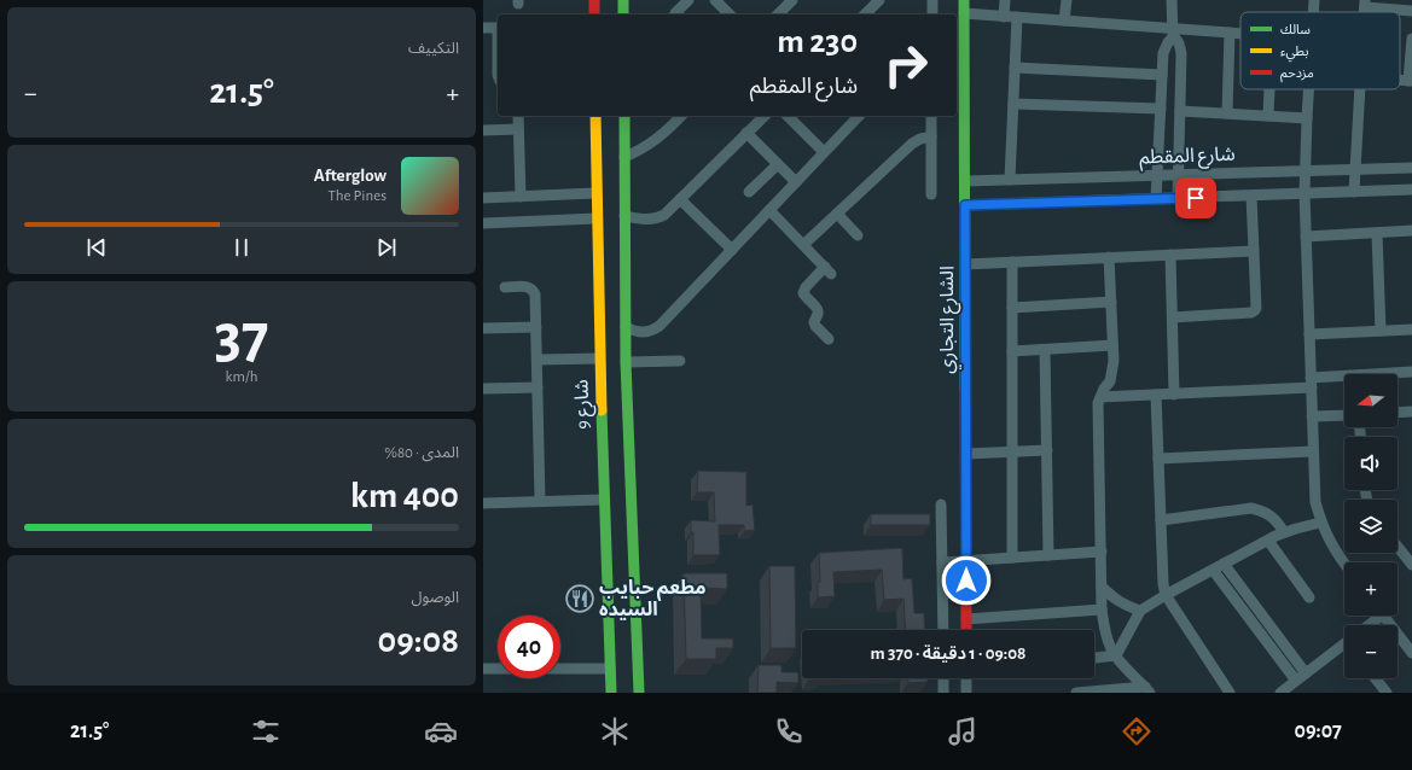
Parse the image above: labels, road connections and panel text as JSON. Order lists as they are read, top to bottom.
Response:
{
  "streets": {
    "main road": ["الشارع التجاري", "شارع 9"],
    "street": ["شارع المقطم"]
  },
  "crossings": [
    ["شارع المقطم", "الشارع التجاري"]
  ],
  "places": {
    "restaurant": ["مطعم حبايب السيده"]
  },
  "legend": ["سالك", "بطيء", "مزدحم"],
  "north": "left",
  "page": {
    "tile": [
      "التكييف",
      ["37", "km/h"],
      ["المدى · 80%", "400 km"],
      ["الوصول", "09:08"]
    ],
    "turn": ["230 m", "شارع المقطم"],
    "heat": ["−", "21.5°", "+"],
    "song": ["Afterglow", "The Pines"],
    "map_buttons": ["+", "−"],
    "limit": "40",
    "trip": "09:08 · 1 دقيقة · 370 m",
    "tabs": ["09:07", "21.5°"]
  }
}
